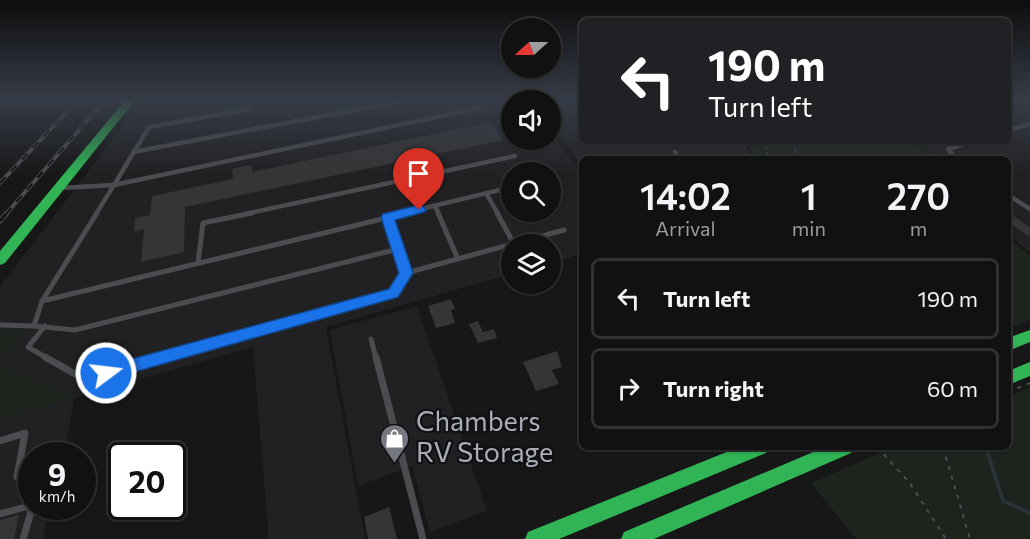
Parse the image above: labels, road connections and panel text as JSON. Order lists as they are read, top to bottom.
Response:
{
  "places": {
    "shop": ["Chambers RV Storage"]
  },
  "north": "left",
  "page": {
    "turn": ["190 m", "Turn left"],
    "eta": [
      "14:02",
      "Arrival",
      "1",
      "min",
      "270",
      "m"
    ],
    "list": [
      {
        "name": "Turn left",
        "value": "190 m"
      },
      {
        "name": "Turn right",
        "value": "60 m"
      }
    ],
    "speed": "9 km/h",
    "limit": "20"
  }
}
